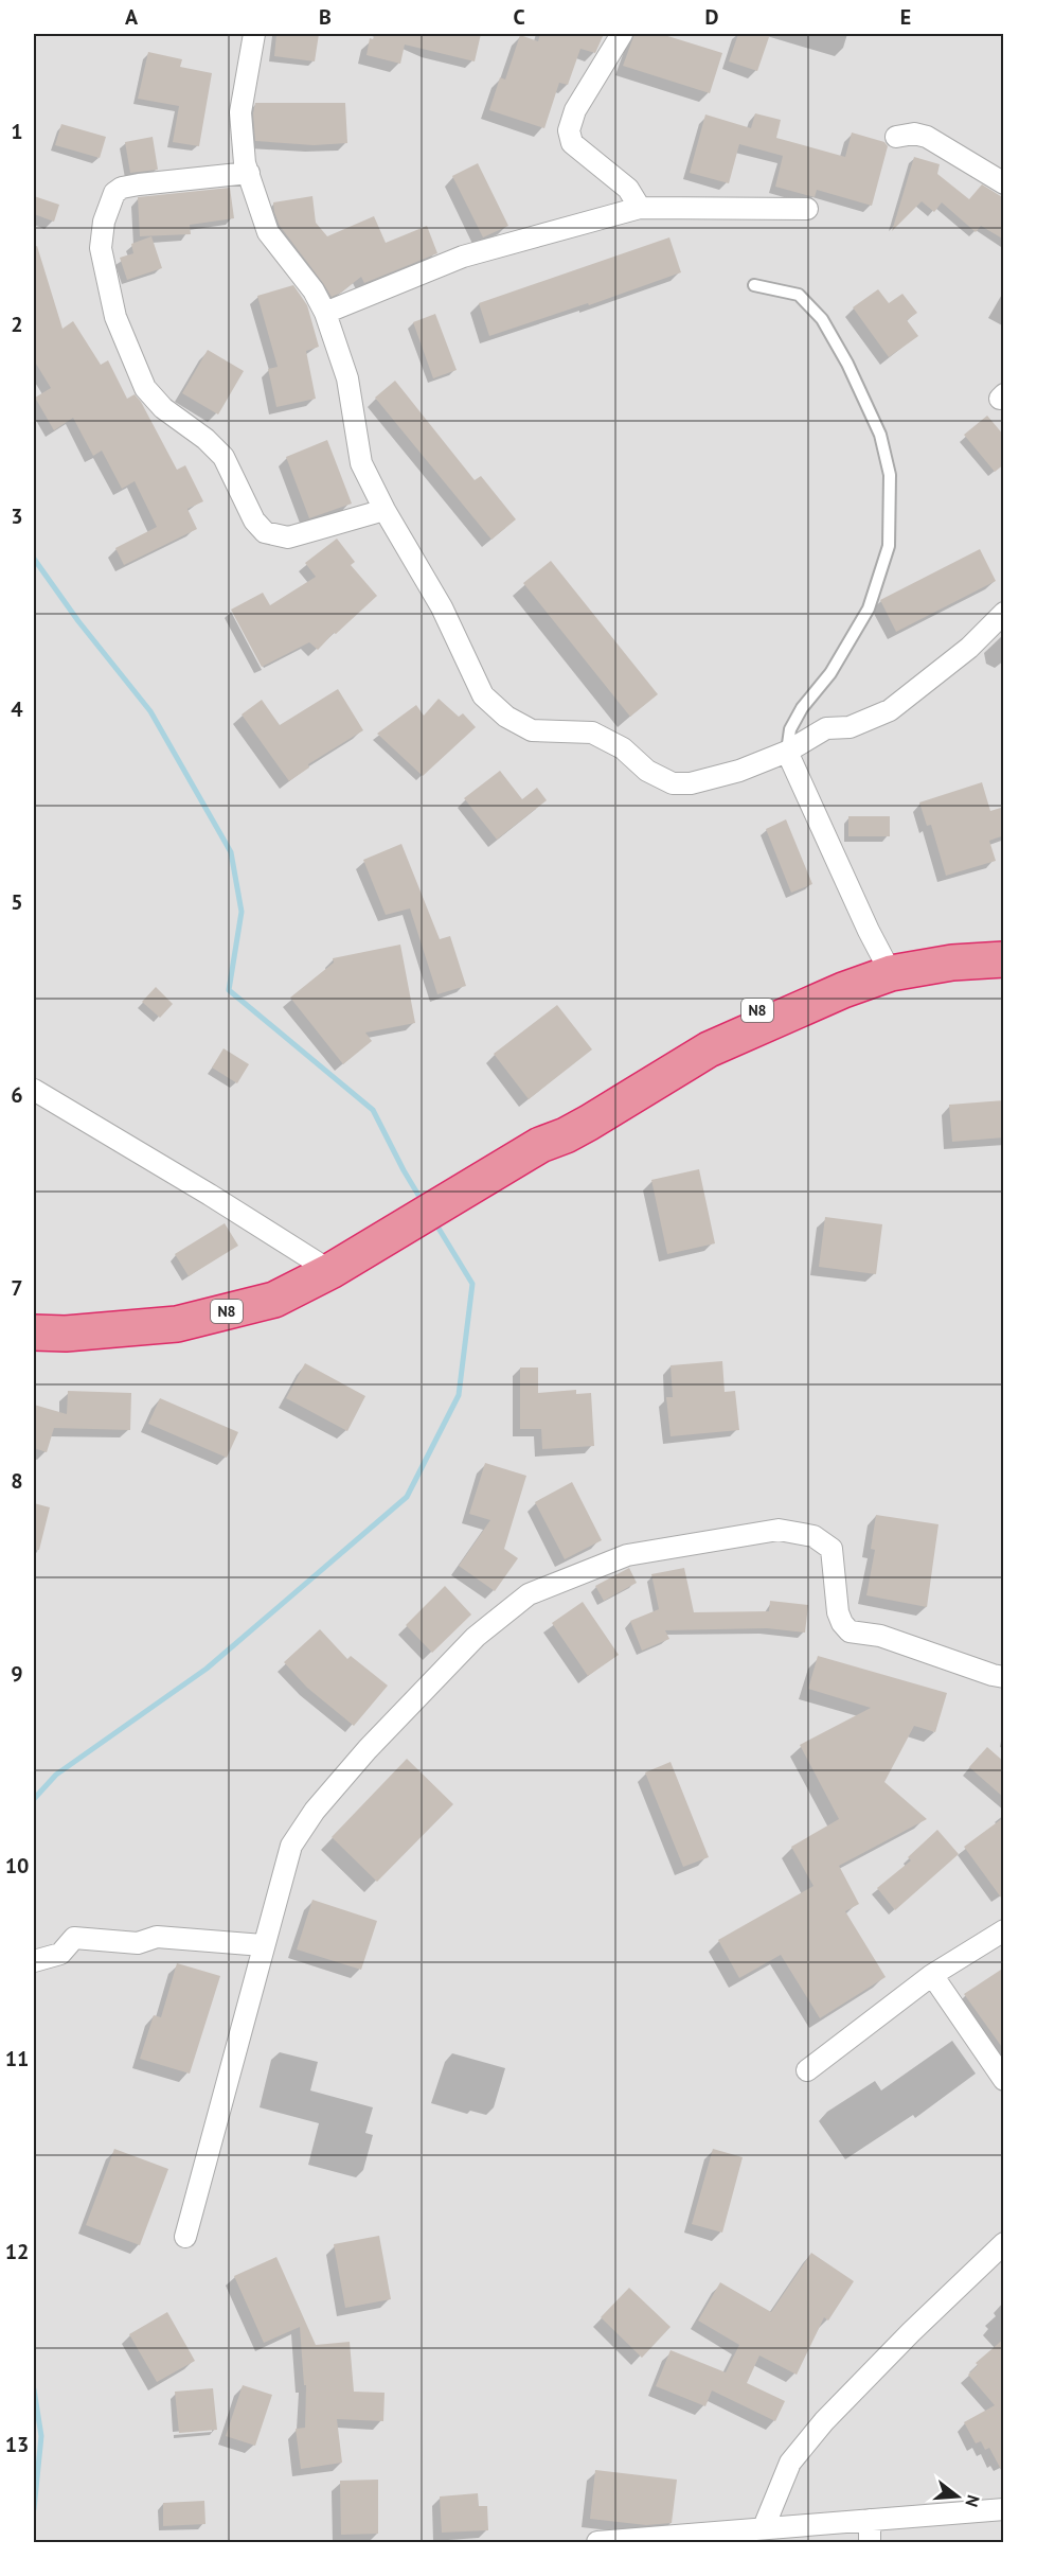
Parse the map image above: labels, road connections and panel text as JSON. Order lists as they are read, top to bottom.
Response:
{
  "streets": {
    "highway": ["N8"]
  },
  "north": "right",
  "grid": {
    "columns": [
      "A",
      "B",
      "C",
      "D",
      "E"
    ],
    "rows": [
      "1",
      "2",
      "3",
      "4",
      "5",
      "6",
      "7",
      "8",
      "9",
      "10",
      "11",
      "12",
      "13"
    ]
  }
}
